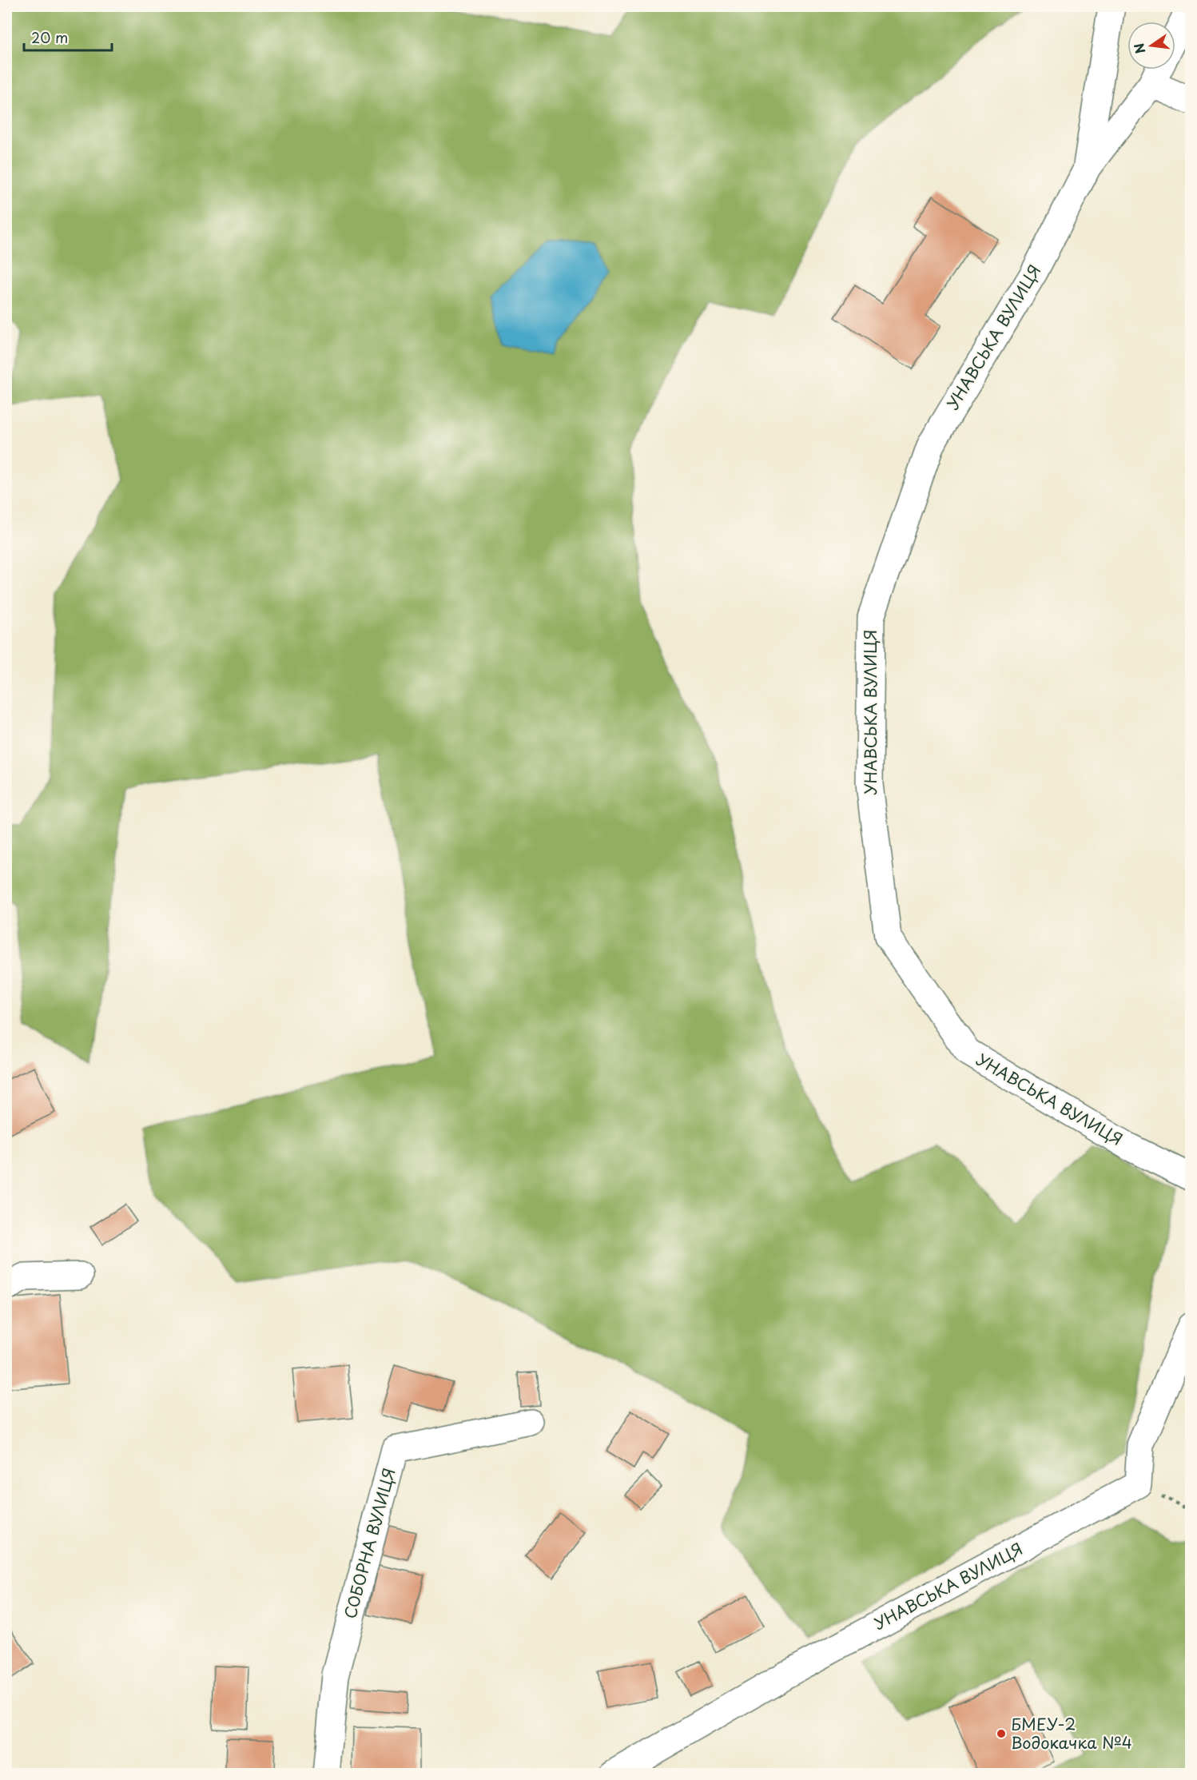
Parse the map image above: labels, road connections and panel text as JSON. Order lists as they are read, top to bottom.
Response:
{
  "streets": {
    "street": ["УНАВСЬКА ВУЛИЦЯ", "СОБОРНА ВУЛИЦЯ"]
  },
  "places": ["БМЕУ-2 Водокачка №4"],
  "scale_bar": "20 m",
  "north": "left"
}
